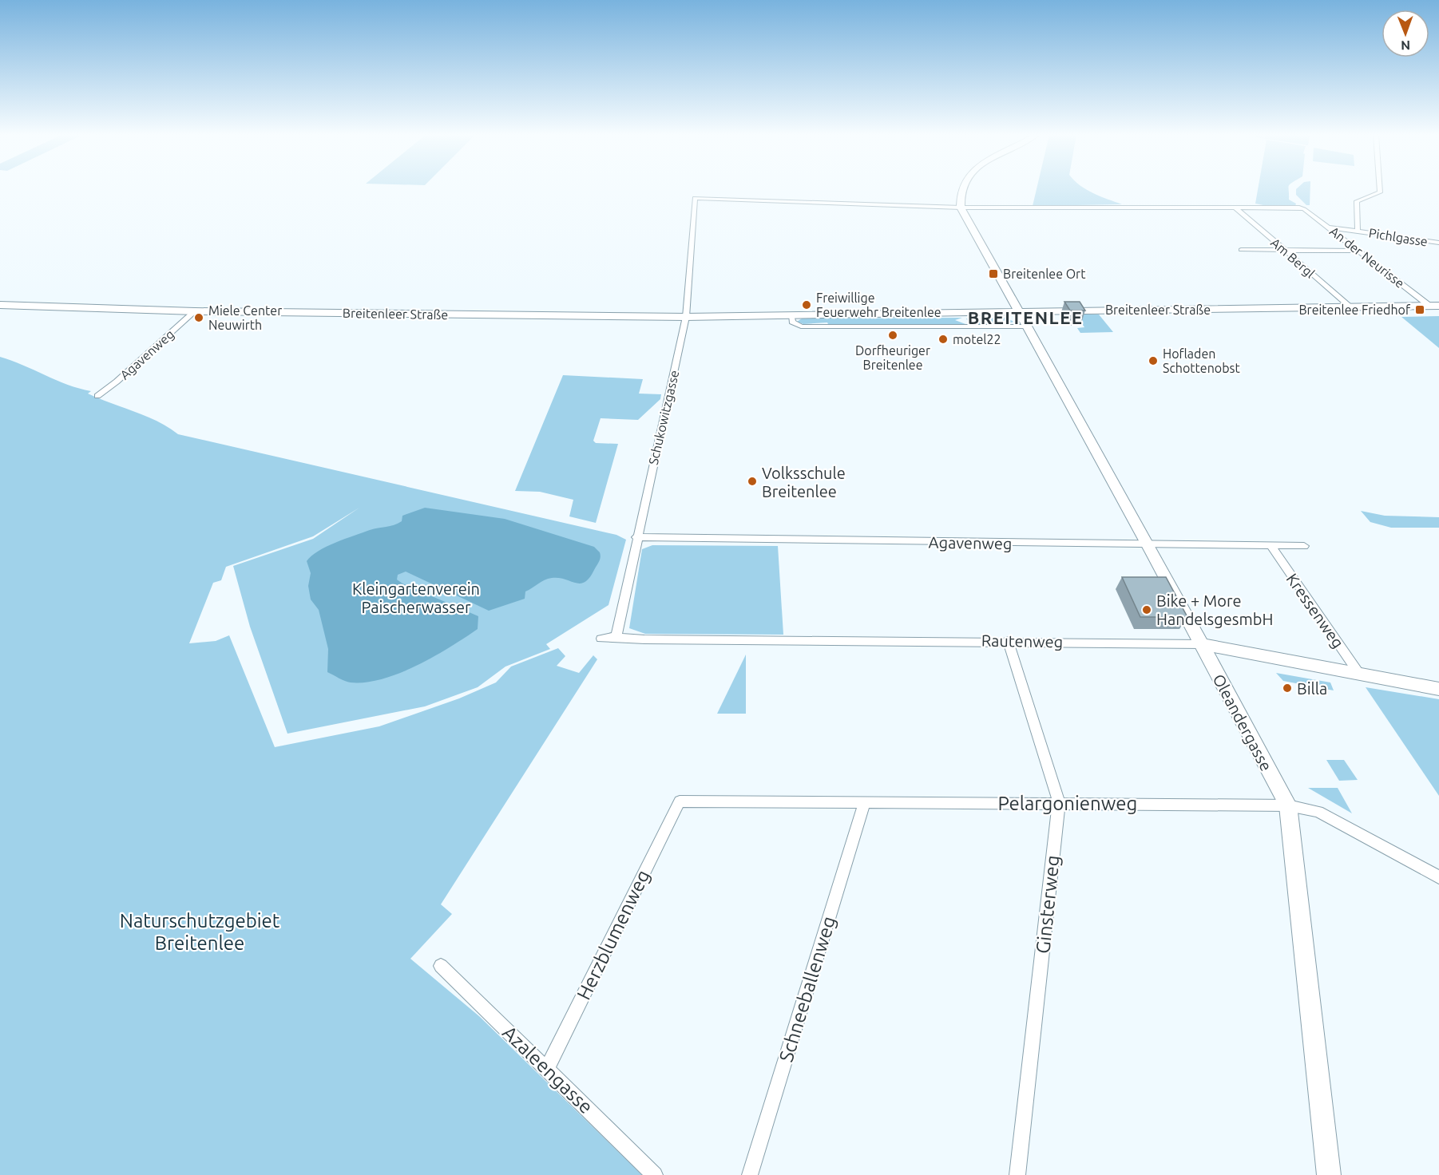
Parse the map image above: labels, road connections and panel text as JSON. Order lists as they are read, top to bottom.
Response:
{
  "streets": {
    "street": [
      "Pichlgasse",
      "An der Neurisse",
      "Am Bergl",
      "Breitenleer Straße",
      "Agavenweg",
      "Schukowitzgasse",
      "Kressenweg",
      "Rautenweg",
      "Oleandergasse",
      "Pelargonienweg",
      "Ginsterweg",
      "Herzblumenweg",
      "Schneeballenweg",
      "Azaleengasse"
    ]
  },
  "crossings": [
    ["Pichlgasse", "An der Neurisse"],
    ["An der Neurisse", "Am Bergl"],
    ["An der Neurisse", "Breitenleer Straße"],
    ["Am Bergl", "Breitenleer Straße"],
    ["Breitenleer Straße", "Agavenweg"],
    ["Breitenleer Straße", "Schukowitzgasse"],
    ["Breitenleer Straße", "Oleandergasse"],
    ["Agavenweg", "Schukowitzgasse"],
    ["Agavenweg", "Kressenweg"],
    ["Agavenweg", "Oleandergasse"],
    ["Schukowitzgasse", "Rautenweg"],
    ["Schukowitzgasse", "Oleandergasse"],
    ["Kressenweg", "Rautenweg"],
    ["Rautenweg", "Oleandergasse"],
    ["Rautenweg", "Ginsterweg"],
    ["Oleandergasse", "Pelargonienweg"],
    ["Pelargonienweg", "Ginsterweg"],
    ["Pelargonienweg", "Herzblumenweg"],
    ["Pelargonienweg", "Schneeballenweg"],
    ["Herzblumenweg", "Azaleengasse"]
  ],
  "districts": ["BREITENLEE"],
  "parks": ["Kleingartenverein Paischerwasser", "Naturschutzgebiet Breitenlee"],
  "places": {
    "transit": ["Breitenlee Ort", "Breitenlee Friedhof"],
    "other": [
      "Freiwillige Feuerwehr Breitenlee",
      "Miele Center Neuwirth",
      "Dorfheuriger Breitenlee",
      "motel22",
      "Hofladen Schottenobst",
      "Volksschule Breitenlee",
      "Bike + More HandelsgesmbH",
      "Billa"
    ]
  },
  "north": "bottom"
}
